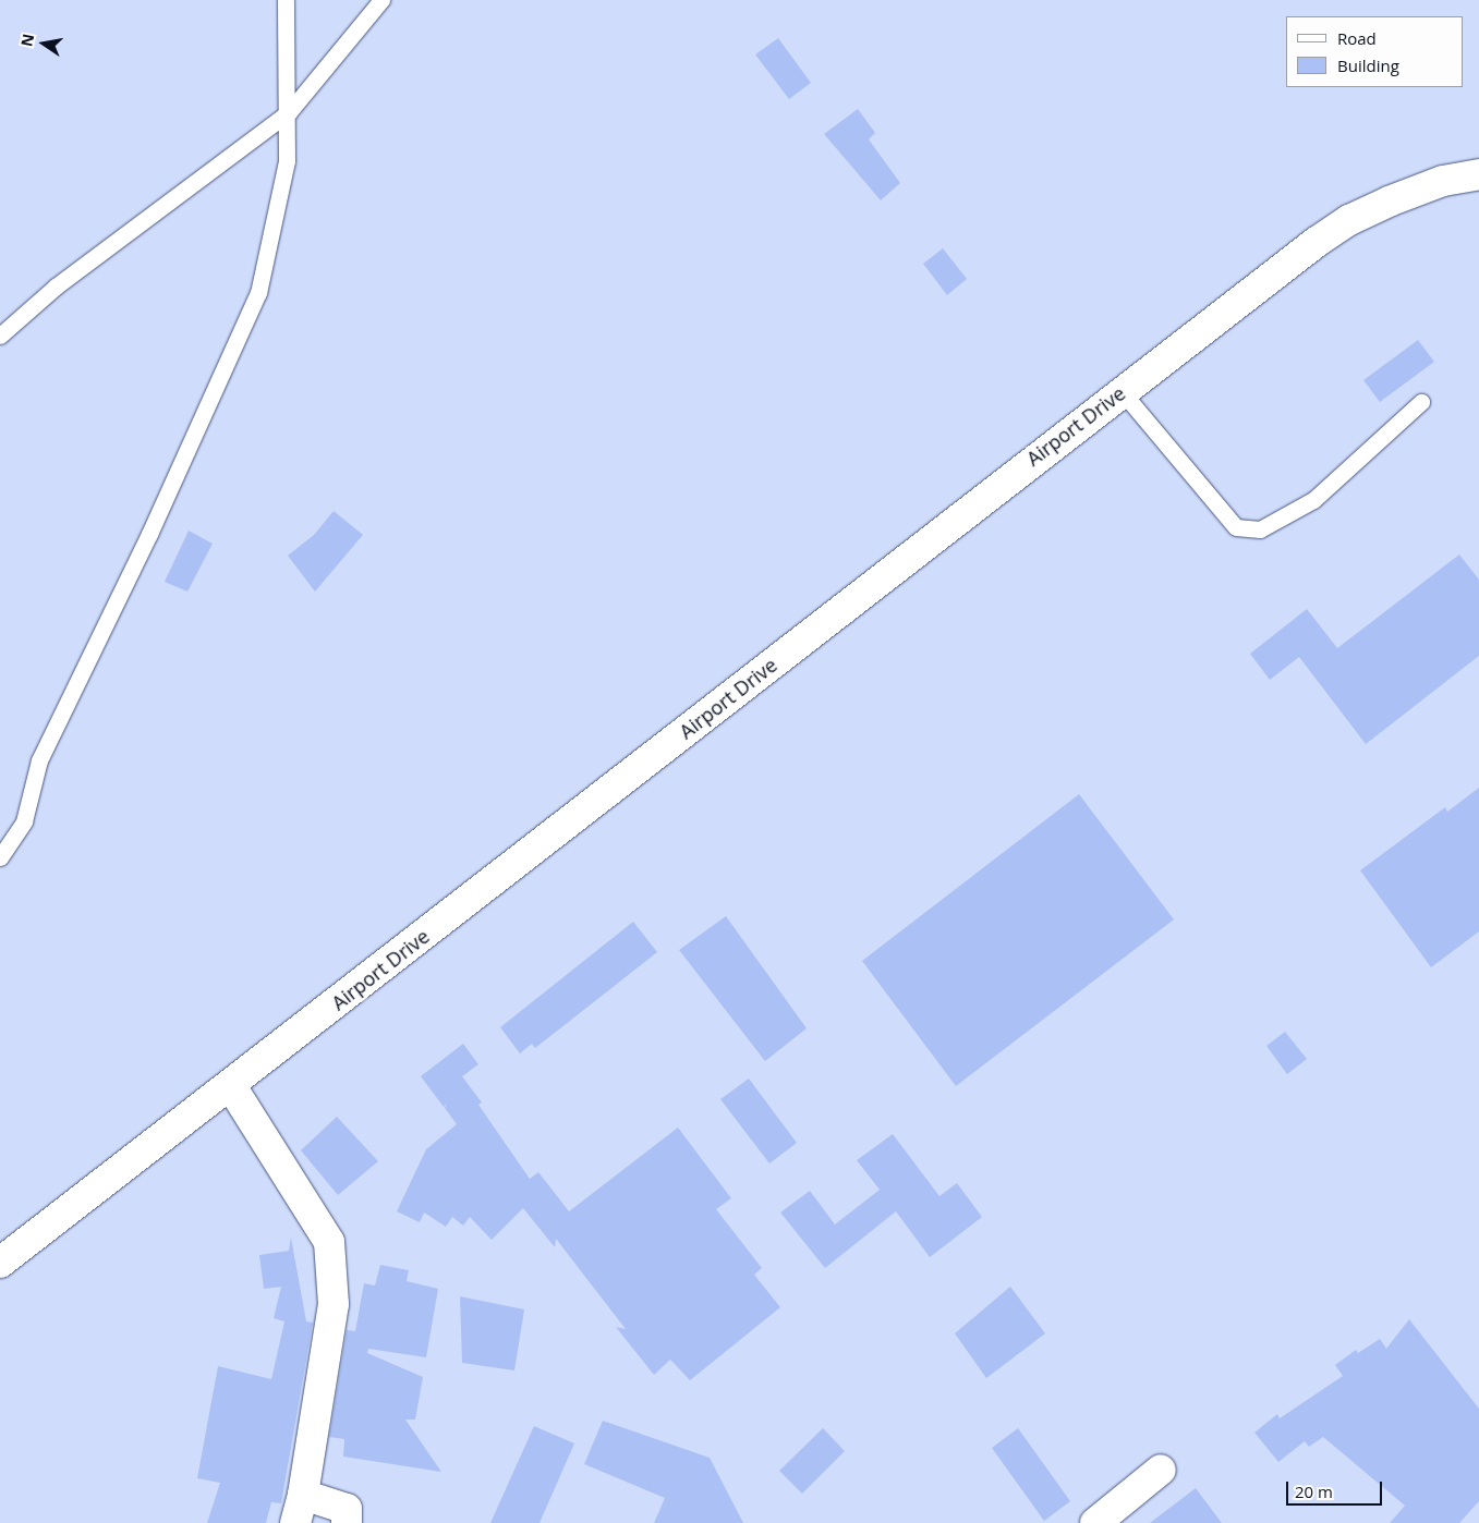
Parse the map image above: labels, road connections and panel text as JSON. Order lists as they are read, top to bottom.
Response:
{
  "streets": {
    "main road": ["Airport Drive"]
  },
  "legend": ["Road", "Building"],
  "scale_bar": "20 m",
  "north": "left"
}
